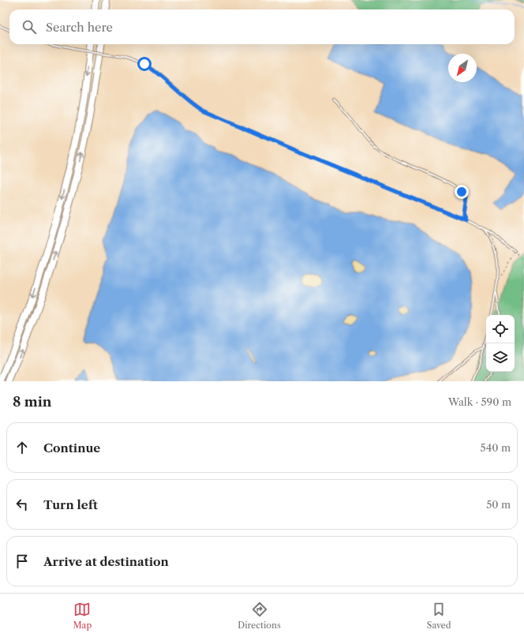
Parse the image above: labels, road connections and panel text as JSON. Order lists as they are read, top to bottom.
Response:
{
  "north": "bottom left",
  "page": {
    "search": "Search here",
    "heading": ["8 min", "Walk · 590 m"],
    "list": [
      ["Continue", "540 m"],
      ["Turn left", "50 m"],
      "Arrive at destination"
    ],
    "nav": ["Map", "Directions", "Saved"]
  }
}
